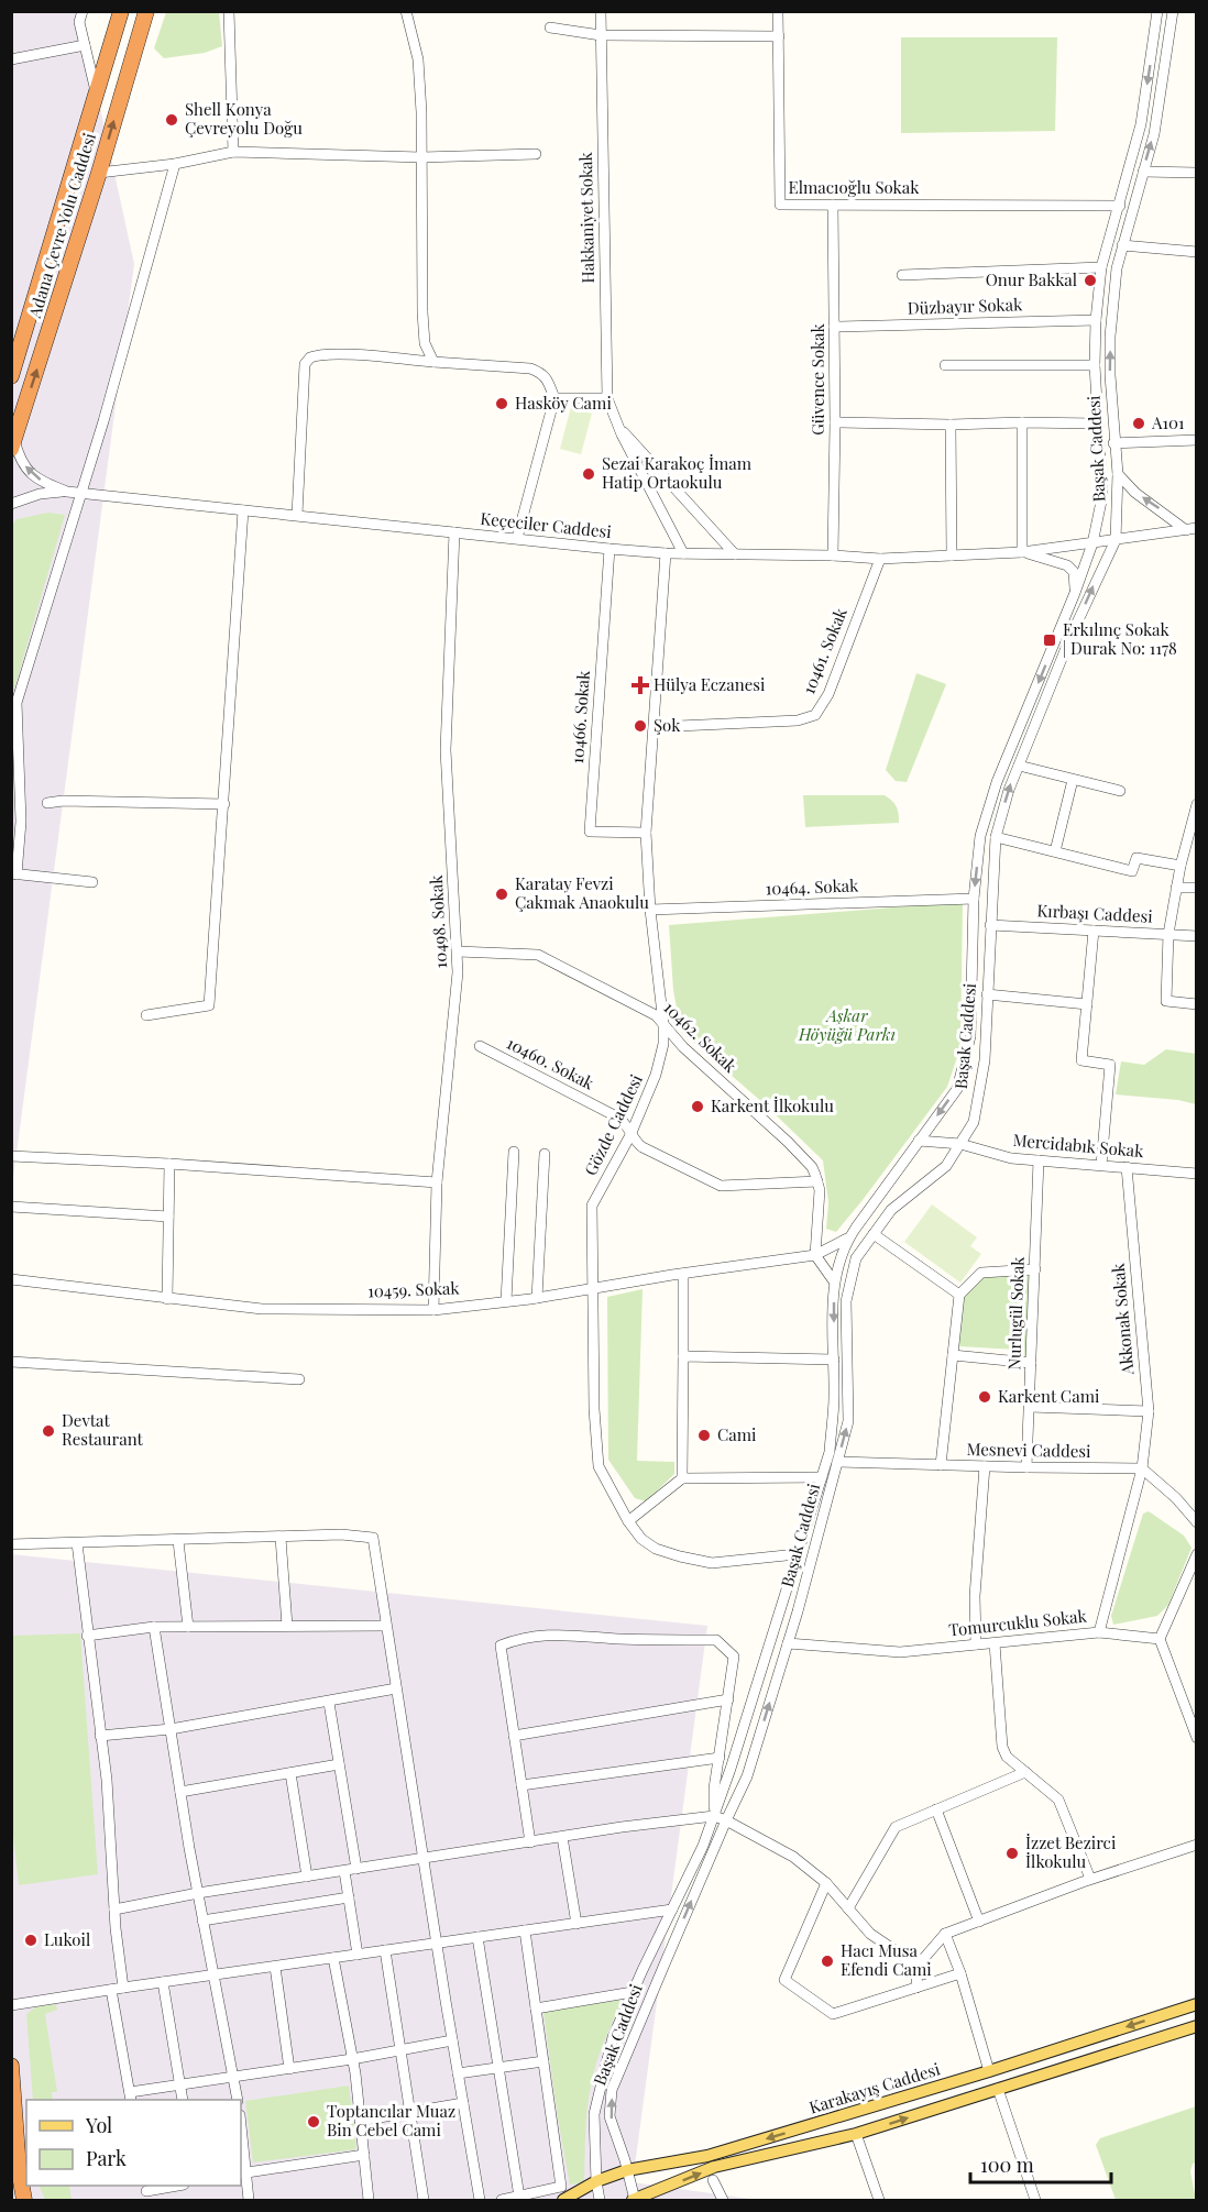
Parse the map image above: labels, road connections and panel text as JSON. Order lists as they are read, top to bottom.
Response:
{
  "streets": {
    "highway": ["Adana Çevre Yolu Caddesi"],
    "main road": ["Karakayış Caddesi"],
    "street": [
      "Elmacıoğlu Sokak",
      "Hakkaniyet Sokak",
      "Düzbayır Sokak",
      "Güvence Sokak",
      "Başak Caddesi",
      "Keçeciler Caddesi",
      "10461. Sokak",
      "10466. Sokak",
      "10464. Sokak",
      "Kırbaşı Caddesi",
      "10498. Sokak",
      "10462. Sokak",
      "10460. Sokak",
      "Gözde Caddesi",
      "Mercidabık Sokak",
      "10459. Sokak",
      "Nurlugül Sokak",
      "Akkonak Sokak",
      "Mesnevi Caddesi",
      "Tomurcuklu Sokak"
    ]
  },
  "crossings": [
    ["Elmacıoğlu Sokak", "Güvence Sokak"],
    ["Elmacıoğlu Sokak", "Başak Caddesi"],
    ["Hakkaniyet Sokak", "Keçeciler Caddesi"],
    ["Düzbayır Sokak", "Güvence Sokak"],
    ["Düzbayır Sokak", "Başak Caddesi"],
    ["Güvence Sokak", "Keçeciler Caddesi"],
    ["Başak Caddesi", "10464. Sokak"],
    ["Başak Caddesi", "Kırbaşı Caddesi"],
    ["Başak Caddesi", "Gözde Caddesi"],
    ["Başak Caddesi", "Mercidabık Sokak"],
    ["Başak Caddesi", "10459. Sokak"],
    ["Başak Caddesi", "Mesnevi Caddesi"],
    ["Başak Caddesi", "Tomurcuklu Sokak"],
    ["Başak Caddesi", "Karakayış Caddesi"],
    ["Keçeciler Caddesi", "10461. Sokak"],
    ["Keçeciler Caddesi", "10466. Sokak"],
    ["Keçeciler Caddesi", "10498. Sokak"],
    ["Keçeciler Caddesi", "Gözde Caddesi"],
    ["10461. Sokak", "Gözde Caddesi"],
    ["10466. Sokak", "Gözde Caddesi"],
    ["10464. Sokak", "Gözde Caddesi"],
    ["10498. Sokak", "10462. Sokak"],
    ["10498. Sokak", "10459. Sokak"],
    ["10462. Sokak", "10460. Sokak"],
    ["10462. Sokak", "Gözde Caddesi"],
    ["10462. Sokak", "10459. Sokak"],
    ["10460. Sokak", "Gözde Caddesi"],
    ["Gözde Caddesi", "10459. Sokak"],
    ["Mercidabık Sokak", "Nurlugül Sokak"],
    ["Mercidabık Sokak", "Akkonak Sokak"],
    ["Nurlugül Sokak", "Mesnevi Caddesi"],
    ["Akkonak Sokak", "Mesnevi Caddesi"],
    ["Akkonak Sokak", "Tomurcuklu Sokak"]
  ],
  "parks": ["Aşkar Höyüğü Parkı"],
  "places": {
    "other": [
      "Shell Konya Çevreyolu Doğu",
      "Onur Bakkal",
      "Hasköy Cami",
      "A101",
      "Sezai Karakoç İmam Hatip Ortaokulu",
      "Şok",
      "Karatay Fevzi Çakmak Anaokulu",
      "Karkent İlkokulu",
      "Karkent Cami",
      "Devtat Restaurant",
      "Cami",
      "İzzet Bezirci İlkokulu",
      "Lukoil",
      "Hacı Musa Efendi Cami",
      "Toptancılar Muaz Bin Cebel Cami"
    ],
    "transit": ["Erkılınç Sokak | Durak No: 1178"],
    "health": ["Hülya Eczanesi"]
  },
  "legend": ["Yol", "Park"],
  "scale_bar": "100 m"
}
